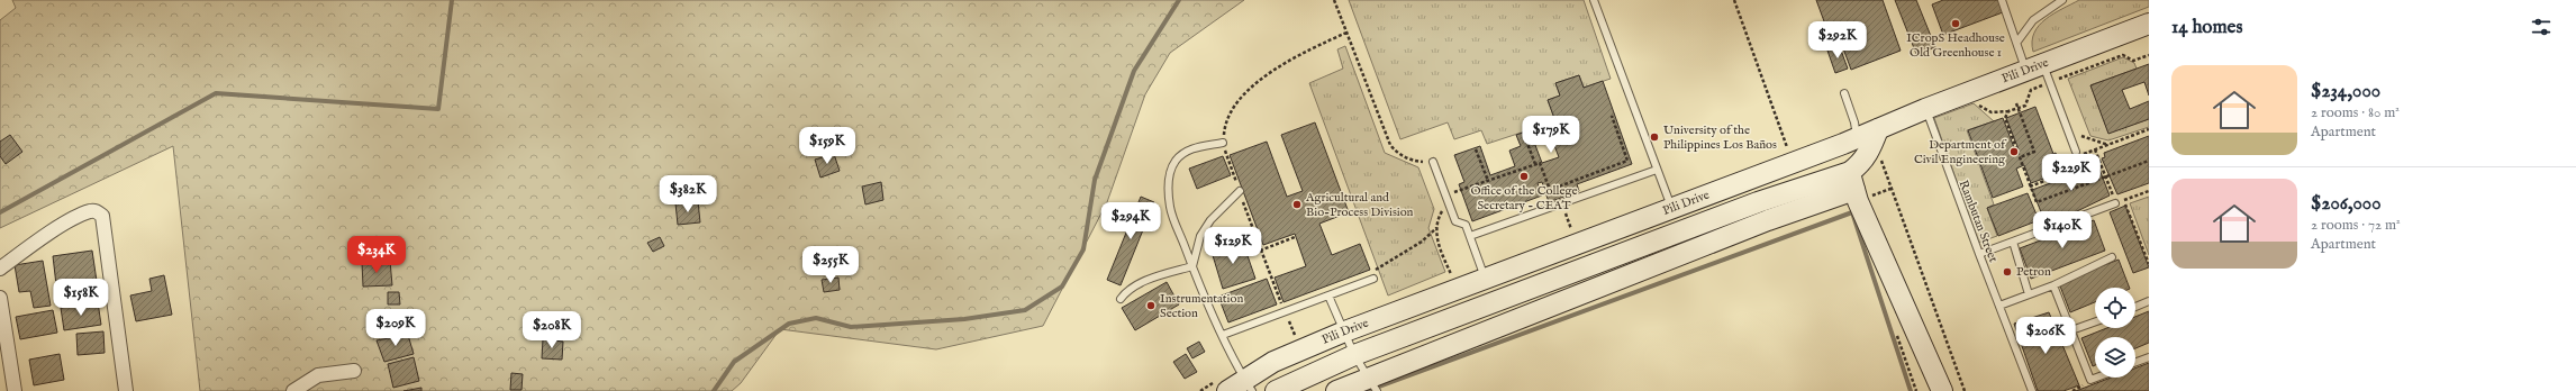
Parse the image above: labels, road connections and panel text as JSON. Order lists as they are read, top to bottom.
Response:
{
  "streets": {
    "street": ["Pili Drive"],
    "lane": ["Rambutan Street"]
  },
  "crossings": [
    ["Pili Drive", "Rambutan Street"]
  ],
  "places": [
    "ICropS Headhouse Old Greenhouse 1",
    "University of the Philippines Los Baños",
    "Department of Civil Engineering",
    "Office of the College Secretary - CEAT",
    "Agricultural and Bio-Process Division",
    "Petron",
    "Instrumentation Section"
  ],
  "page": {
    "heading": "14 homes",
    "price": [
      "$292K",
      "$179K",
      "$159K",
      "$229K",
      "$382K",
      "$294K",
      "$140K",
      "$129K",
      "$234K",
      "$255K",
      "$158K",
      "$209K",
      "$208K",
      "$206K"
    ],
    "list": [
      {
        "name": "$234,000",
        "note": "2 rooms · 80 m² · Apartment"
      },
      {
        "name": "$206,000",
        "note": "2 rooms · 72 m² · Apartment"
      }
    ]
  }
}
